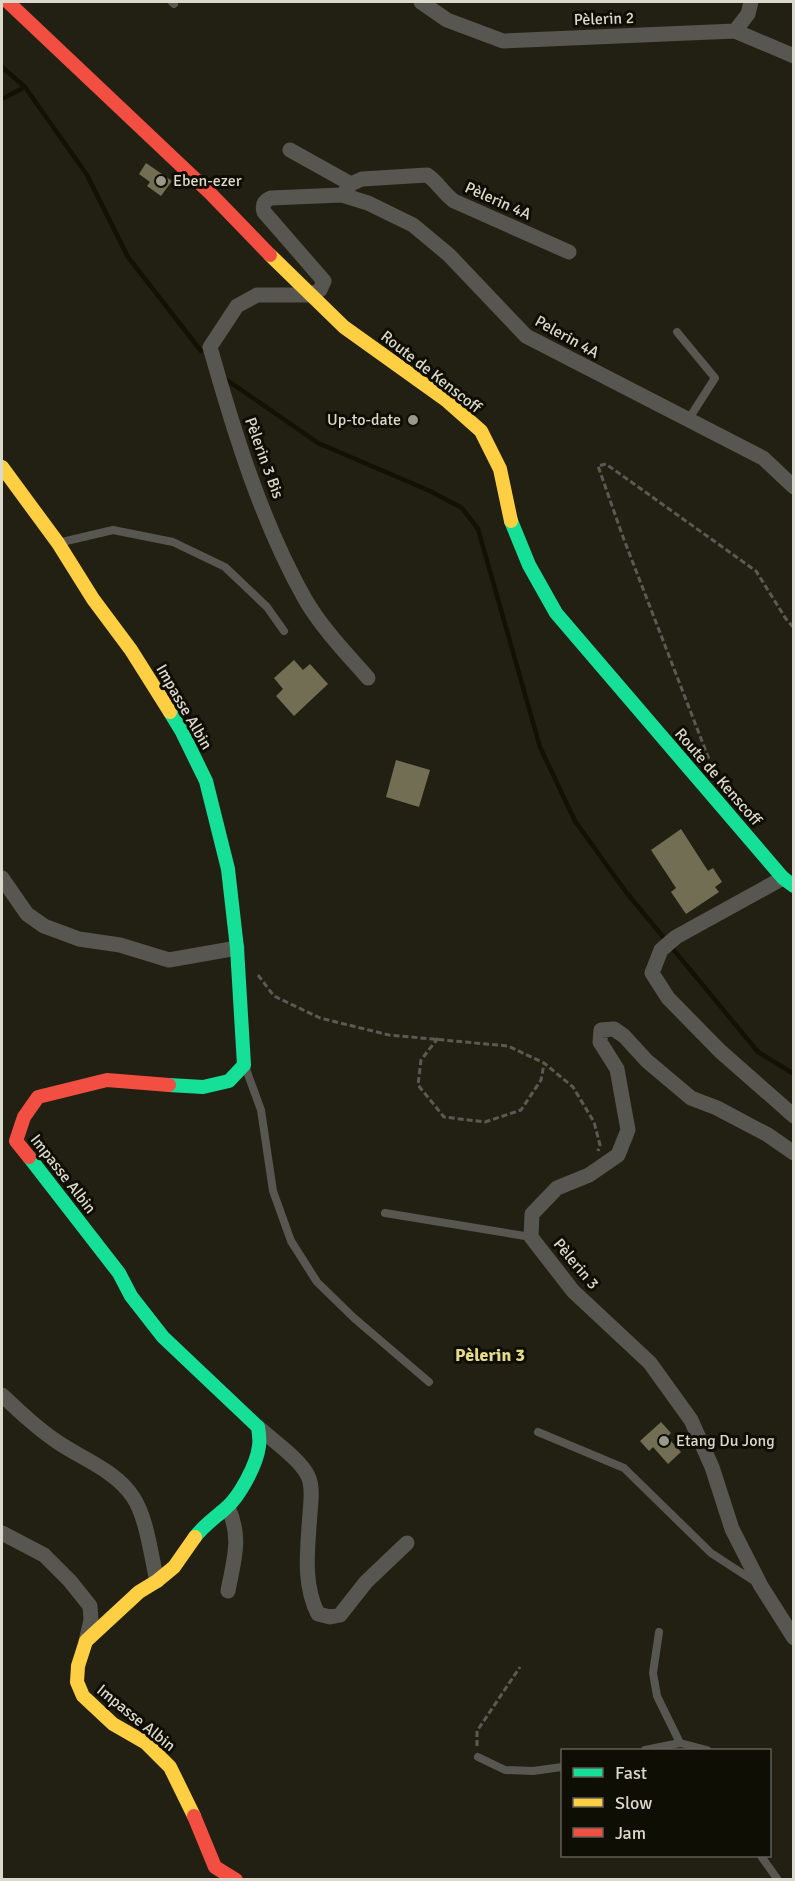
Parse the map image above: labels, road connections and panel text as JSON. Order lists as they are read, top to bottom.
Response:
{
  "streets": {
    "street": [
      "Pèlerin 2",
      "Pèlerin 4A",
      "Pelerin 4A",
      "Route de Kenscoff",
      "Pèlerin 3 Bis",
      "Impasse Albin",
      "Pèlerin 3"
    ]
  },
  "crossings": [
    ["Pèlerin 4A", "Pelerin 4A"],
    ["Pèlerin 4A", "Route de Kenscoff"],
    ["Pèlerin 4A", "Pèlerin 3 Bis"],
    ["Route de Kenscoff", "Pèlerin 3 Bis"]
  ],
  "districts": ["Pèlerin 3"],
  "places": ["Eben-ezer", "Up-to-date", "Etang Du Jong"],
  "legend": ["Fast", "Slow", "Jam"]
}
